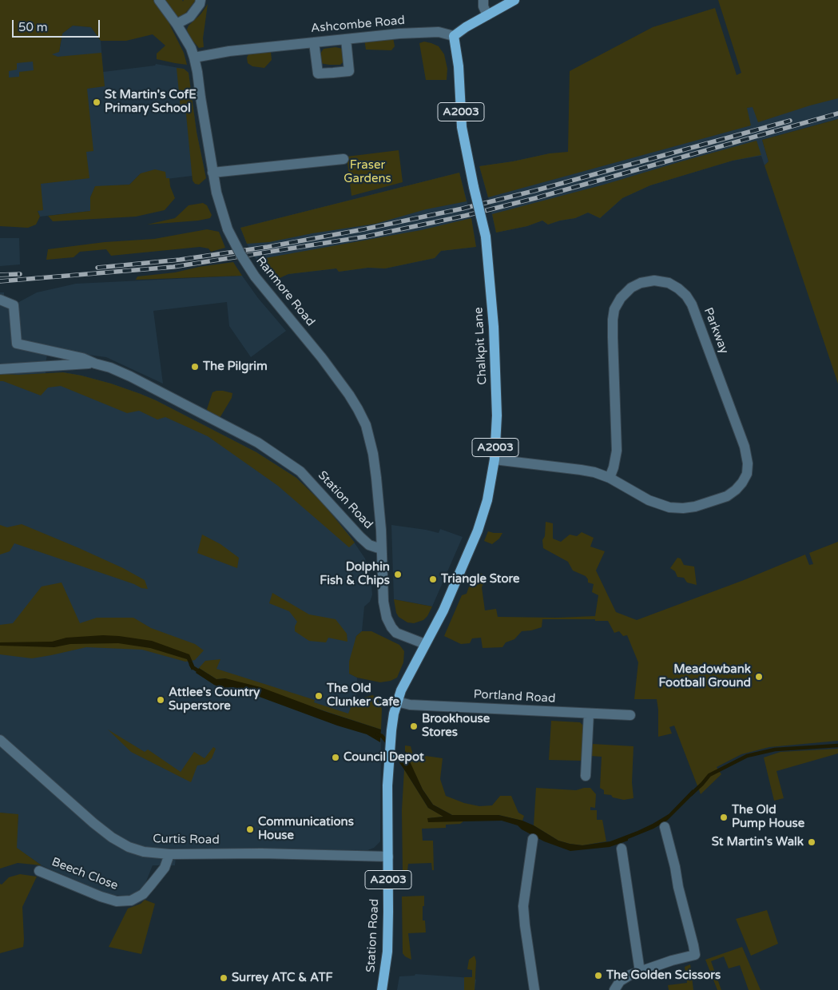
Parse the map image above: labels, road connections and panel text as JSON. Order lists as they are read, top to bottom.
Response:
{
  "streets": {
    "main road": ["A2003", "Chalkpit Lane", "Station Road"],
    "street": [
      "Ashcombe Road",
      "Ranmore Road",
      "Parkway",
      "Portland Road",
      "Curtis Road",
      "Beech Close"
    ]
  },
  "crossings": [
    ["Ashcombe Road", "Ranmore Road"],
    ["Ashcombe Road", "Chalkpit Lane"],
    ["Ranmore Road", "Station Road"],
    ["Parkway", "Chalkpit Lane"],
    ["Chalkpit Lane", "Station Road"],
    ["Station Road", "Portland Road"],
    ["Station Road", "Curtis Road"],
    ["Curtis Road", "Beech Close"]
  ],
  "parks": ["Fraser Gardens"],
  "places": [
    "St Martin's CofE Primary School",
    "The Pilgrim",
    "Dolphin Fish & Chips",
    "Triangle Store",
    "Meadowbank Football Ground",
    "The Old Clunker Cafe",
    "Attlee's Country Superstore",
    "Brookhouse Stores",
    "Council Depot",
    "The Old Pump House",
    "Communications House",
    "St Martin's Walk",
    "The Golden Scissors",
    "Surrey ATC & ATF"
  ],
  "scale_bar": "50 m"
}
